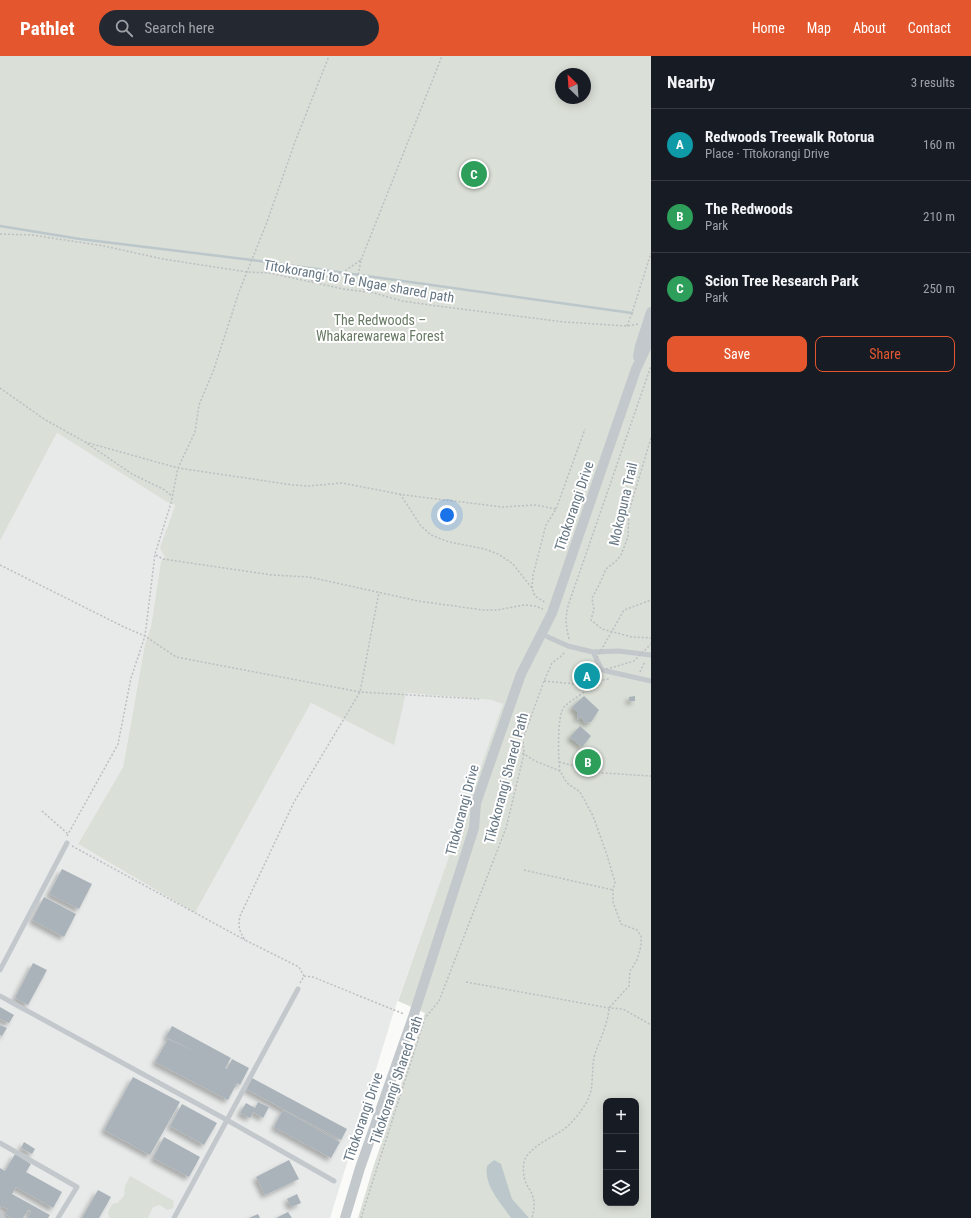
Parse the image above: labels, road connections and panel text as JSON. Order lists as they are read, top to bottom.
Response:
{
  "streets": {
    "street": ["Tītokorangi Drive"],
    "path": ["Tītokorangi to Te Ngae shared path", "Mokopuna Trail", "Tikokorangi Shared Path"]
  },
  "parks": ["The Redwoods – Whakarewarewa Forest"],
  "north": "top left",
  "page": {
    "header": "Pathlet",
    "search": "Search here",
    "nav": [
      "Home",
      "Map",
      "About",
      "Contact"
    ],
    "heading": ["Nearby", "3 results"],
    "list": [
      {
        "mark": "A",
        "name": "Redwoods Treewalk Rotorua",
        "note": "Place · Tītokorangi Drive",
        "value": "160 m"
      },
      {
        "mark": "B",
        "name": "The Redwoods",
        "note": "Park",
        "value": "210 m"
      },
      {
        "mark": "C",
        "name": "Scion Tree Research Park",
        "note": "Park",
        "value": "250 m"
      }
    ],
    "pins": ["C", "A", "B"],
    "buttons": ["Save", "Share"],
    "map_buttons": ["+", "−"]
  }
}
